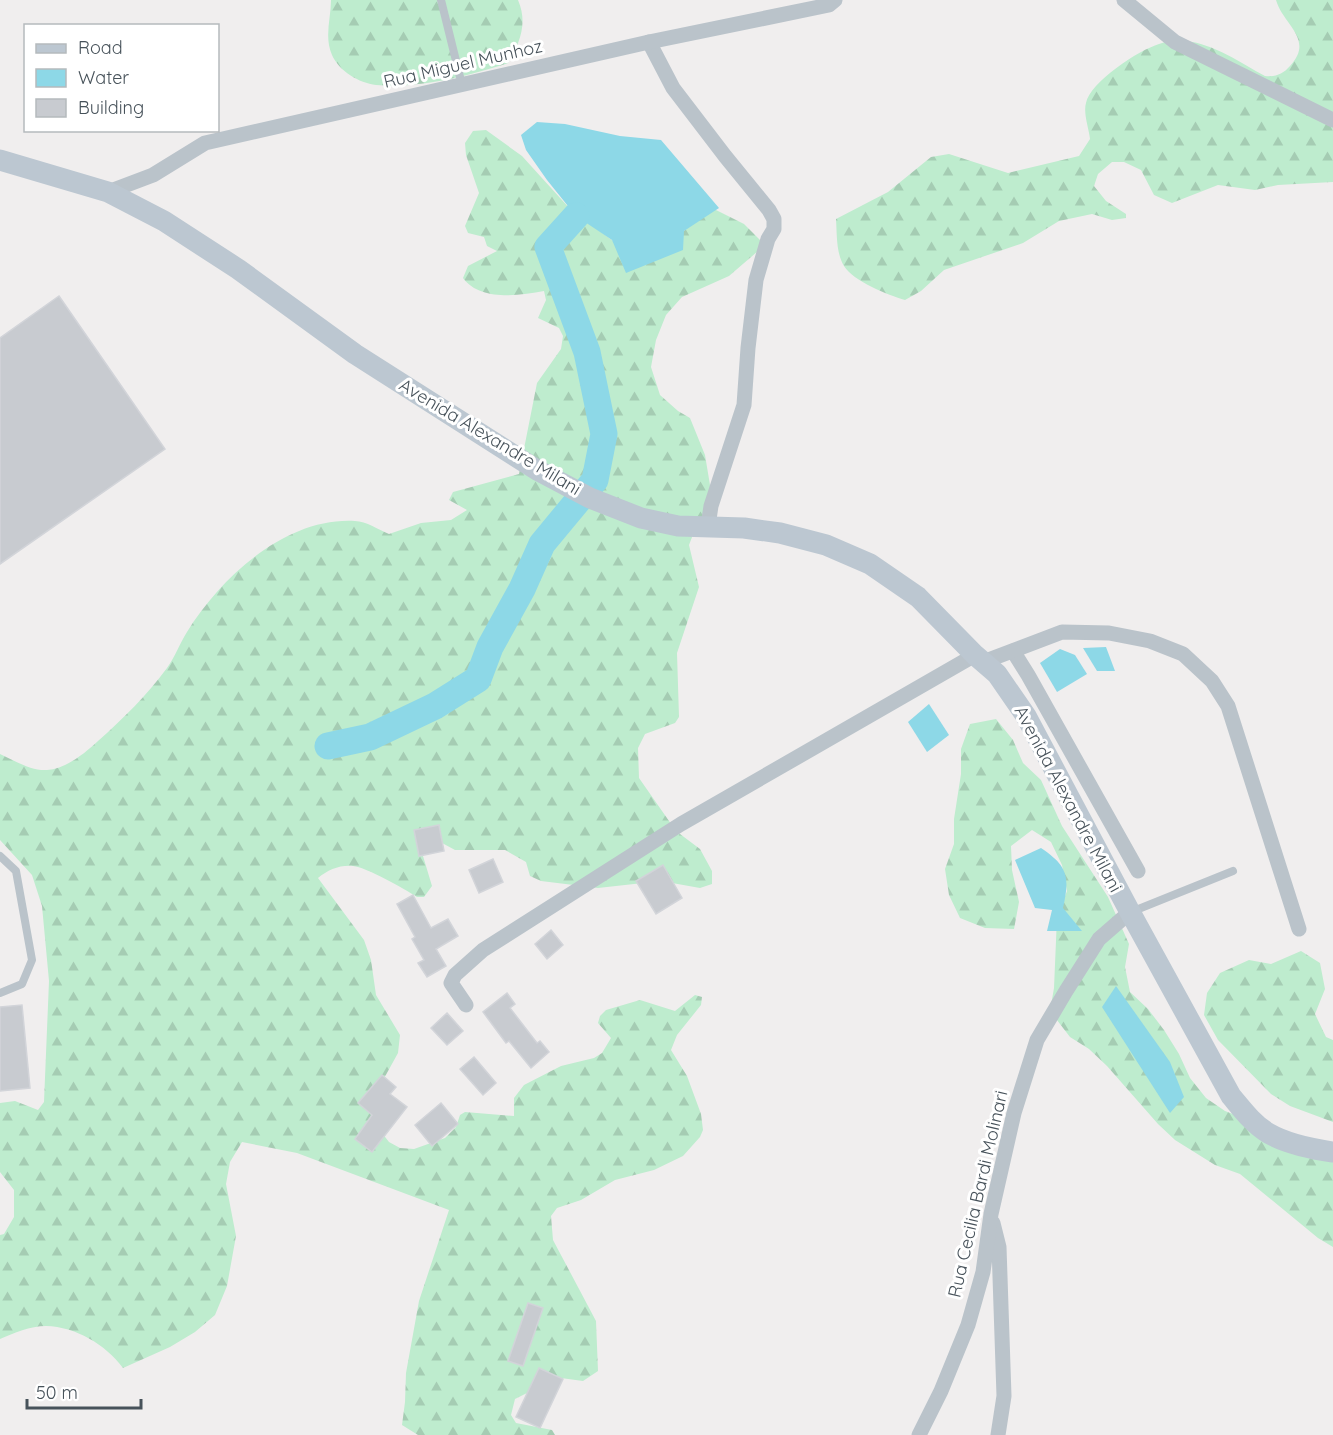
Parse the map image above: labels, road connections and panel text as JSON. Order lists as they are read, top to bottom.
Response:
{
  "streets": {
    "street": ["Rua Miguel Munhoz", "Avenida Alexandre Milani", "Rua Cecilia Bardi Molinari"]
  },
  "crossings": [
    ["Rua Miguel Munhoz", "Avenida Alexandre Milani"],
    ["Avenida Alexandre Milani", "Rua Cecilia Bardi Molinari"]
  ],
  "legend": ["Road", "Water", "Building"],
  "scale_bar": "50 m"
}
